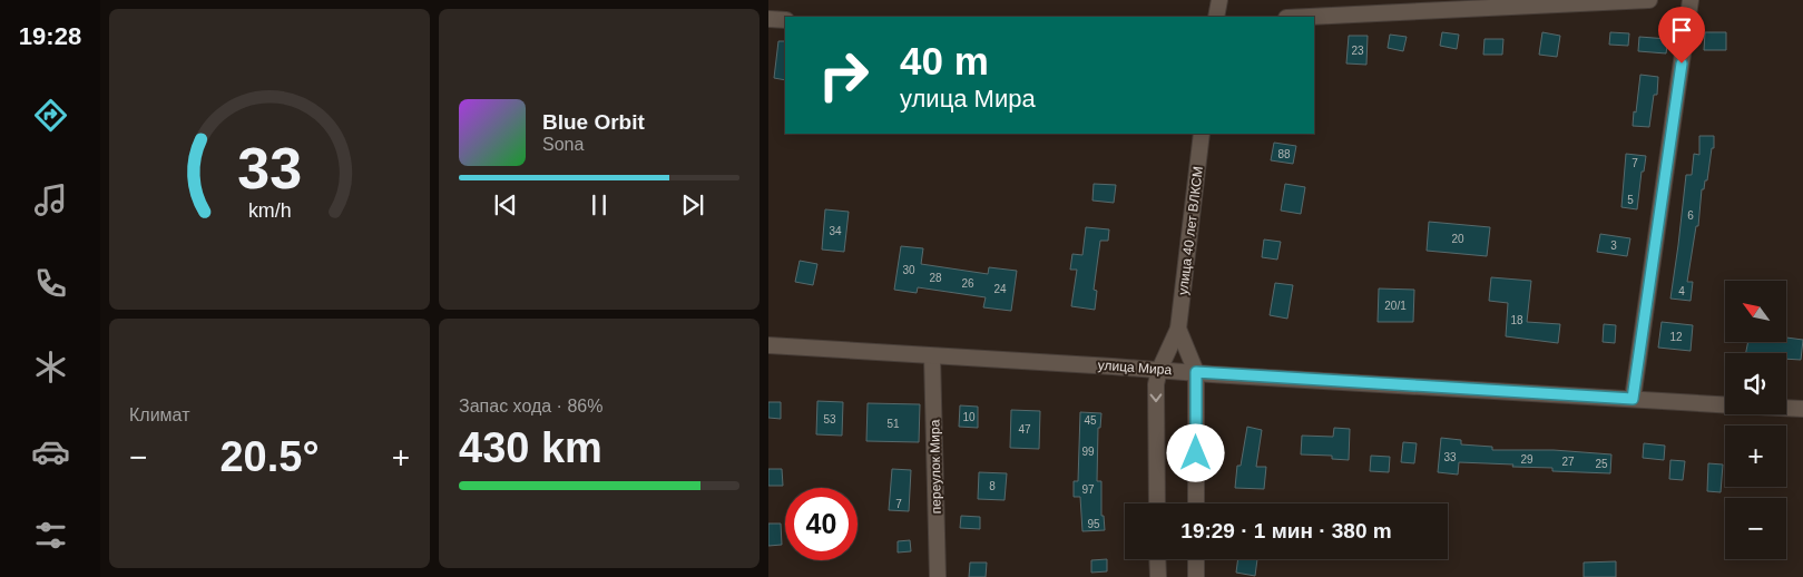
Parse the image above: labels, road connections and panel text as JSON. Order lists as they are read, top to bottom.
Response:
{
  "streets": {
    "street": ["улица 40 лет ВЛКСМ", "улица Мира", "переулок Мира"]
  },
  "crossings": [
    ["улица 40 лет ВЛКСМ", "улица Мира"],
    ["улица Мира", "переулок Мира"]
  ],
  "house_numbers": [
    "23",
    "88",
    "7",
    "5",
    "6",
    "34",
    "20",
    "3",
    "30",
    "28",
    "26",
    "24",
    "4",
    "20/1",
    "18",
    "12",
    "10",
    "53",
    "45",
    "51",
    "47",
    "99",
    "33",
    "29",
    "27",
    "25",
    "8",
    "97",
    "7",
    "95"
  ],
  "north": "top left",
  "page": {
    "tabs": "19:28",
    "turn": ["40 m", "улица Мира"],
    "song": ["Blue Orbit", "Sona"],
    "map_buttons": ["+", "−"],
    "tile": [
      "Климат",
      ["Запас хода · 86%", "430 km"]
    ],
    "heat": ["−", "20.5°", "+"],
    "limit": "40",
    "trip": "19:29 · 1 мин · 380 m",
    "gauge": ["33", "km/h"]
  }
}
